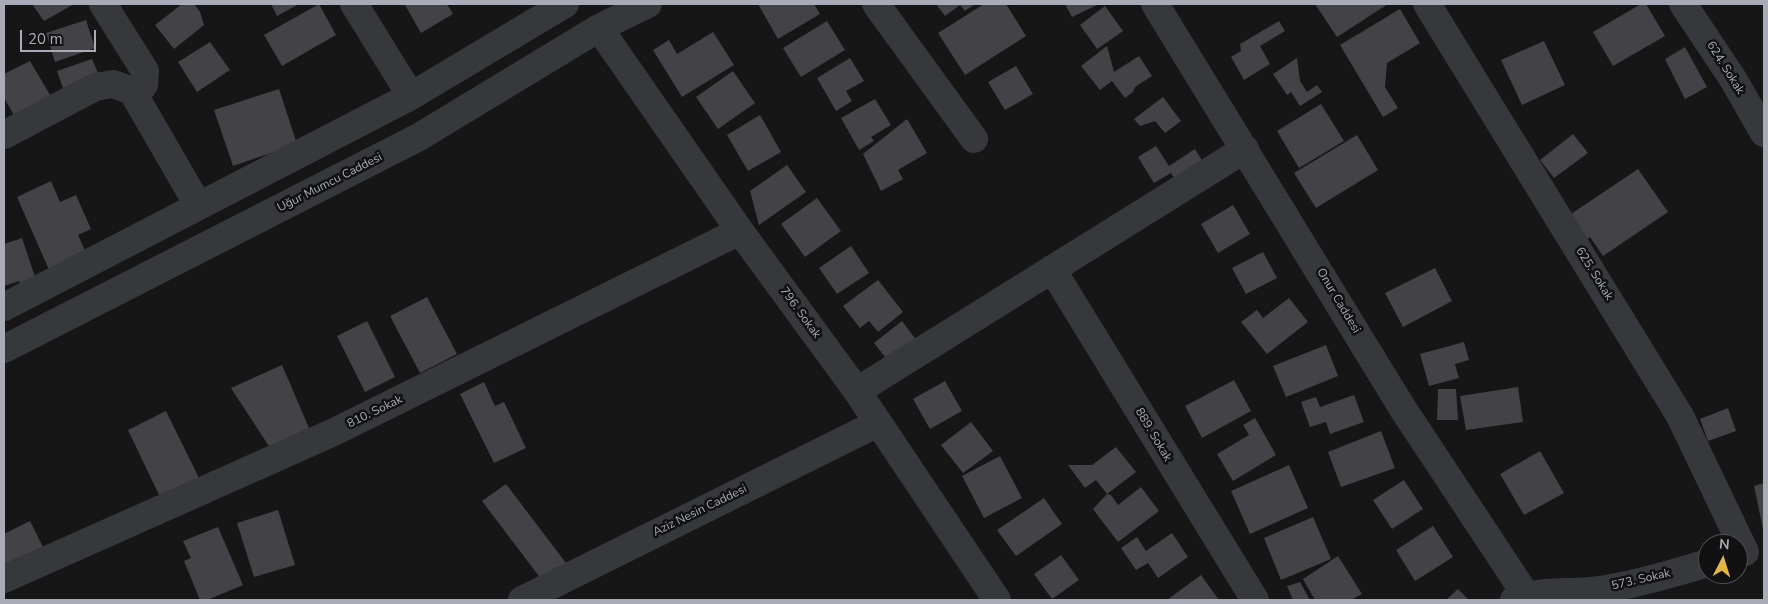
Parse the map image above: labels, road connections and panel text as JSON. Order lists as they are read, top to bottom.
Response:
{
  "streets": {
    "street": [
      "624. Sokak",
      "Uğur Mumcu Caddesi",
      "625. Sokak",
      "Onur Caddesi",
      "796. Sokak",
      "810. Sokak",
      "889. Sokak",
      "Aziz Nesin Caddesi",
      "573. Sokak"
    ]
  },
  "crossings": [
    ["Uğur Mumcu Caddesi", "796. Sokak"],
    ["Onur Caddesi", "573. Sokak"],
    ["796. Sokak", "810. Sokak"],
    ["796. Sokak", "Aziz Nesin Caddesi"]
  ],
  "scale_bar": "20 m",
  "north": "top"
}
